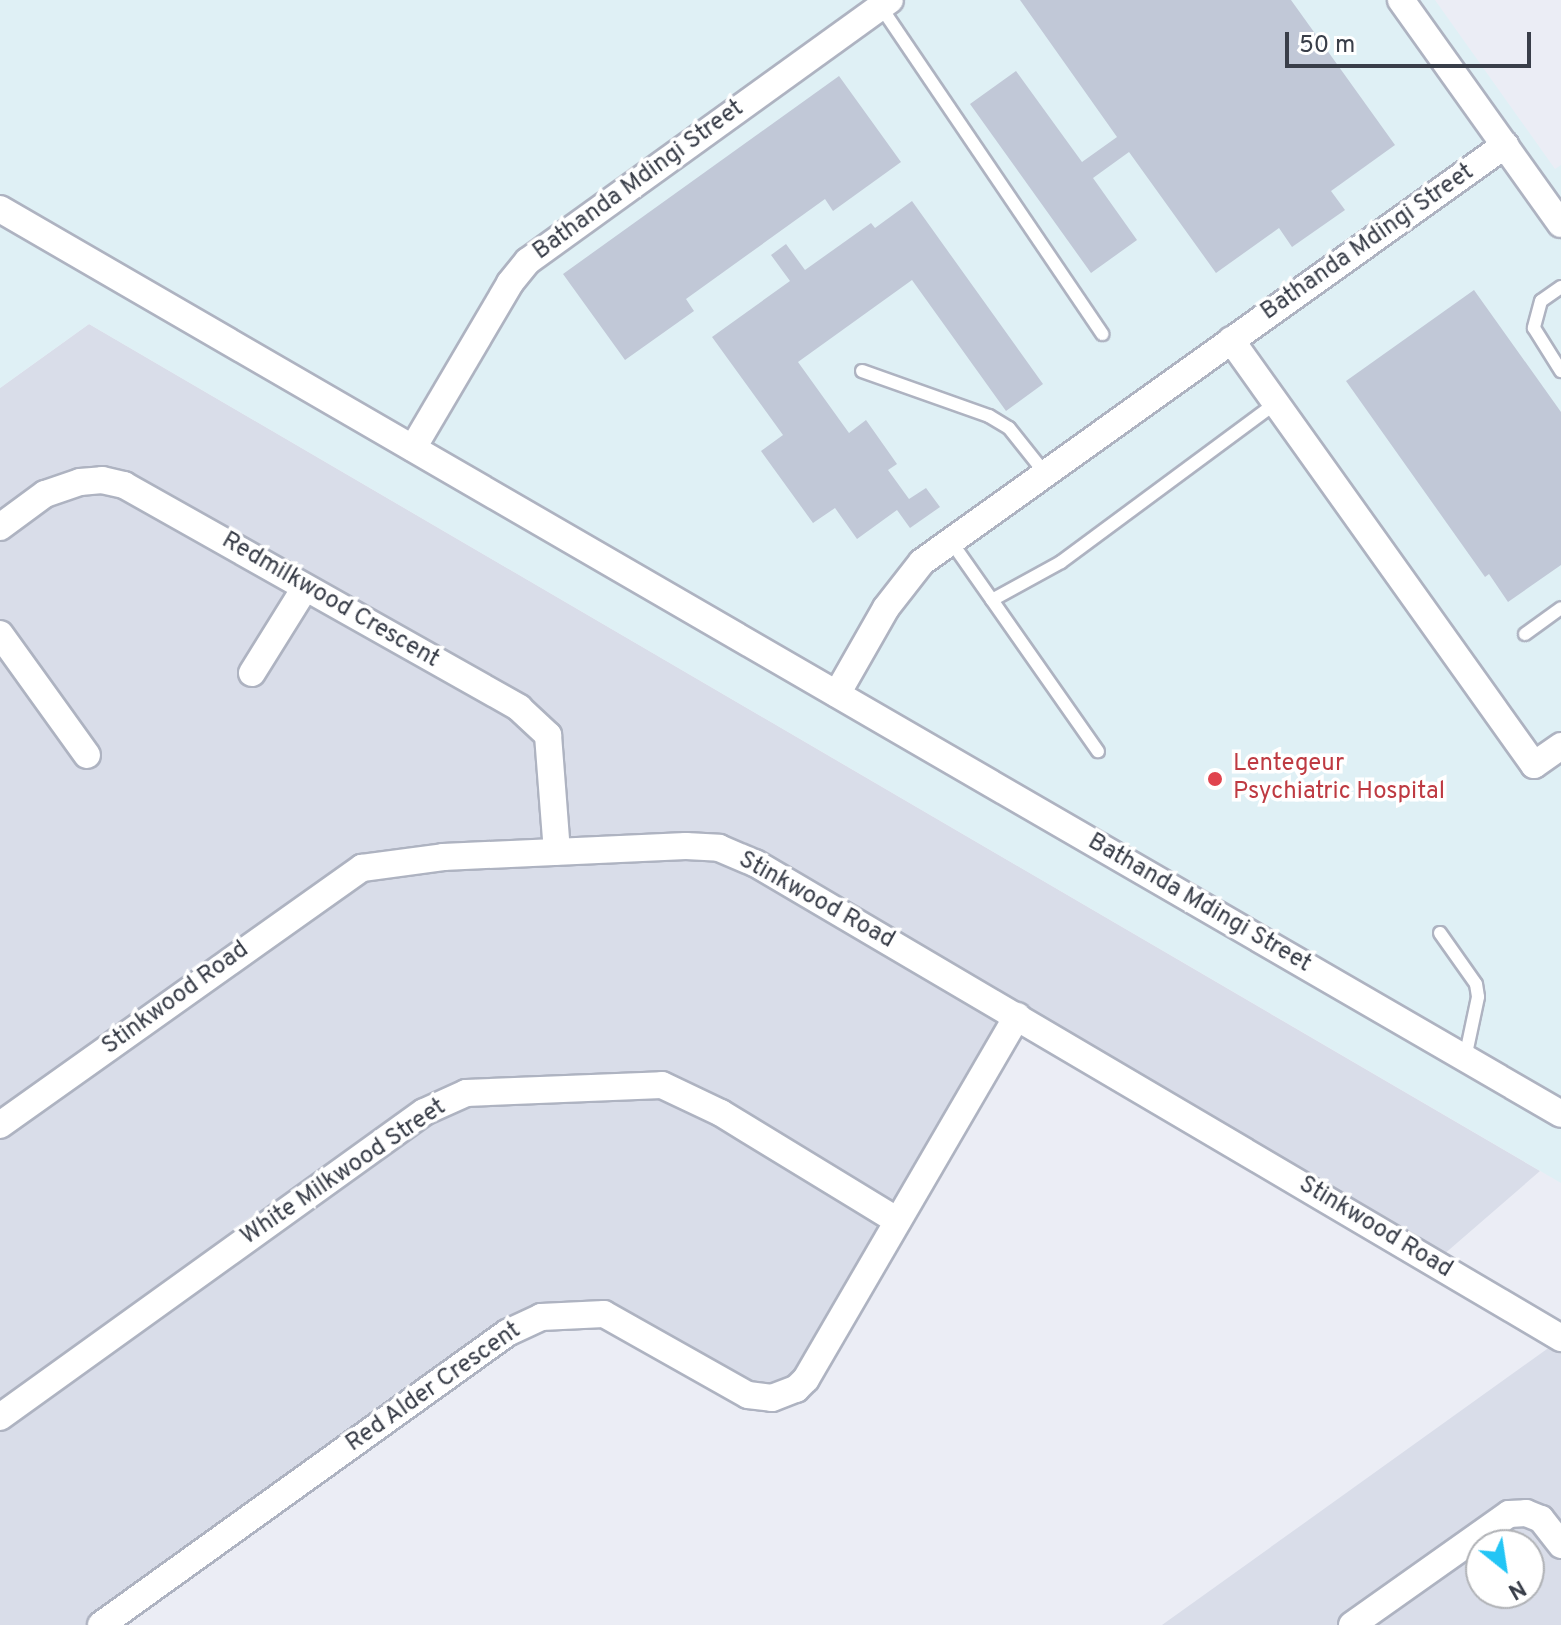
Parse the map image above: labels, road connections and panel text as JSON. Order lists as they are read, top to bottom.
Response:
{
  "streets": {
    "street": [
      "Bathanda Mdingi Street",
      "Redmilkwood Crescent",
      "Stinkwood Road",
      "White Milkwood Street",
      "Red Alder Crescent"
    ]
  },
  "crossings": [
    ["Redmilkwood Crescent", "Stinkwood Road"],
    ["Stinkwood Road", "Red Alder Crescent"],
    ["White Milkwood Street", "Red Alder Crescent"]
  ],
  "places": ["Lentegeur Psychiatric Hospital"],
  "scale_bar": "50 m",
  "north": "bottom right"
}
